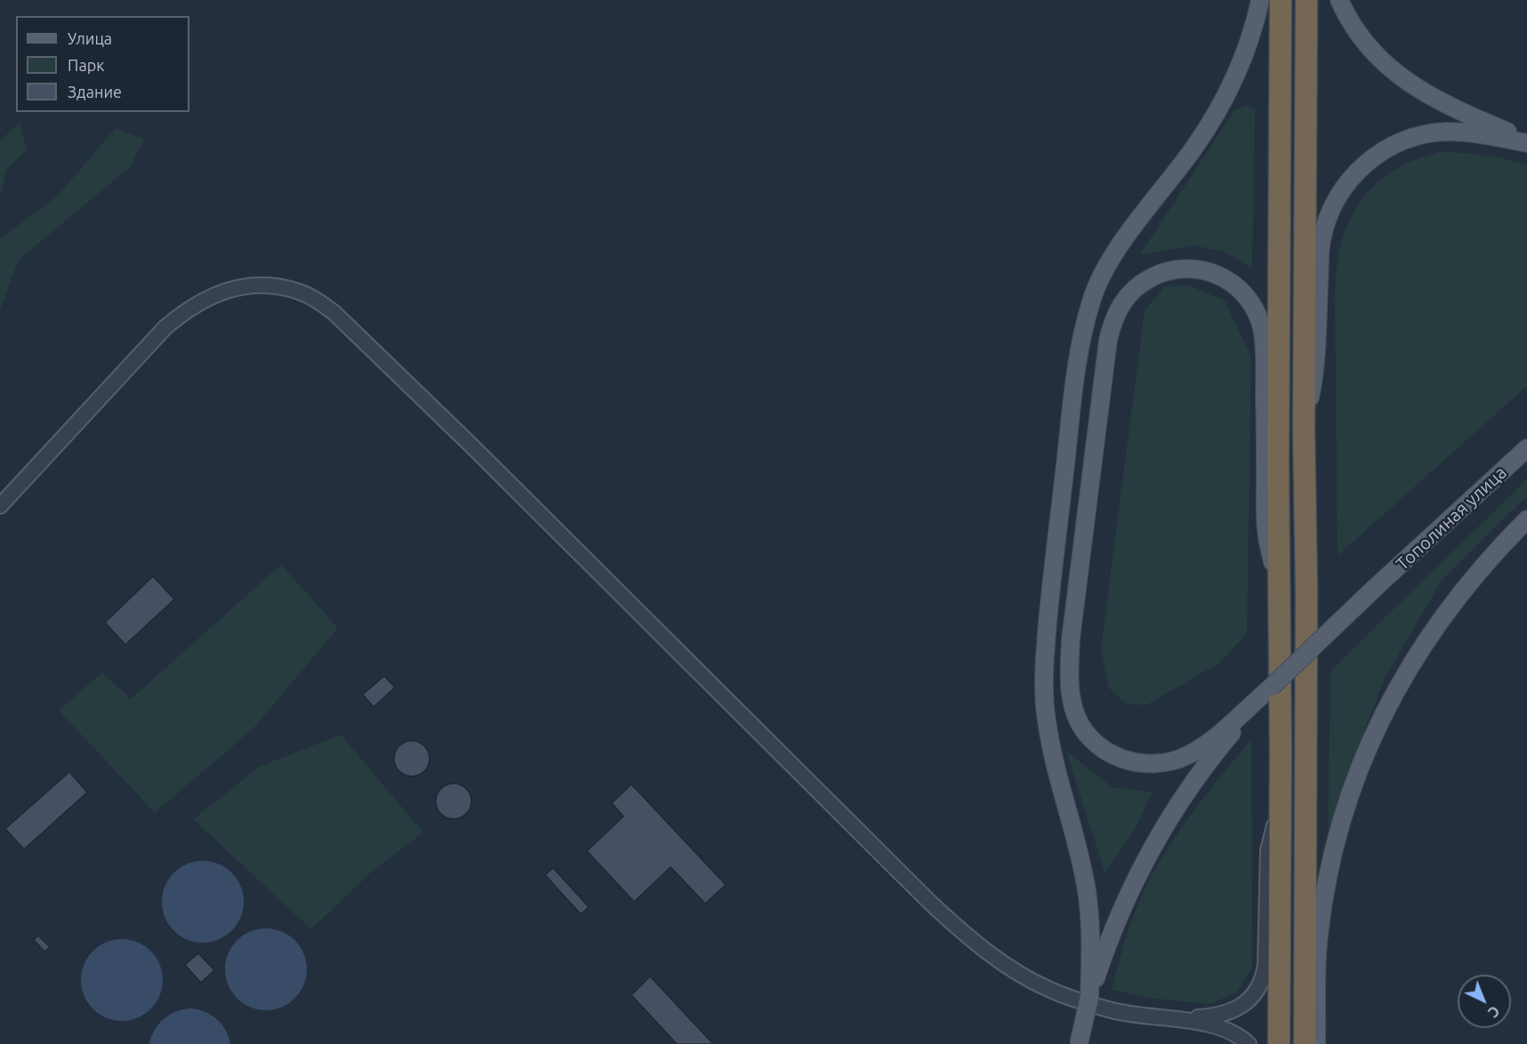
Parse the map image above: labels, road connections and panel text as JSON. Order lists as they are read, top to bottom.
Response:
{
  "streets": {
    "main road": ["Тополиная улица"]
  },
  "legend": ["Улица", "Парк", "Здание"],
  "north": "bottom right"
}
